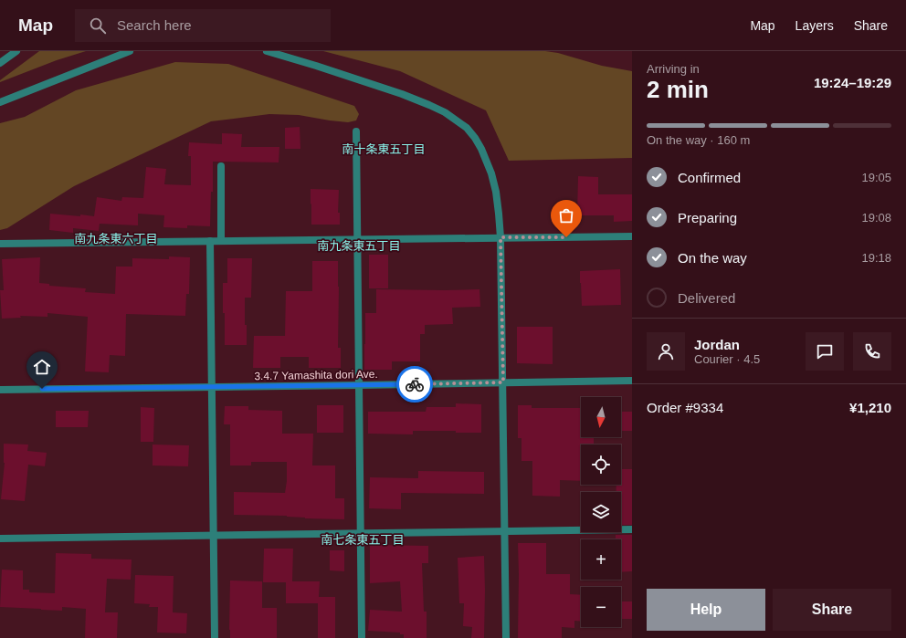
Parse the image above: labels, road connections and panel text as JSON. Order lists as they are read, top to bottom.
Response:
{
  "streets": {
    "street": ["3.4.7 Yamashita dori Ave."]
  },
  "districts": [
    "南十条東五丁目",
    "南九条東六丁目",
    "南九条東五丁目",
    "南七条東五丁目"
  ],
  "north": "bottom",
  "page": {
    "header": "Map",
    "search": "Search here",
    "nav": ["Map", "Layers", "Share"],
    "heading": ["2 min", "Arriving in", "19:24–19:29"],
    "panel": [
      "Jordan",
      "Courier · 4.5",
      "Order #9334",
      "¥1,210"
    ],
    "bar": "On the way · 160 m",
    "list": [
      ["Confirmed", "19:05"],
      ["Preparing", "19:08"],
      ["On the way", "19:18"],
      "Delivered"
    ],
    "map_buttons": ["+", "−"],
    "buttons": ["Help", "Share"]
  }
}
